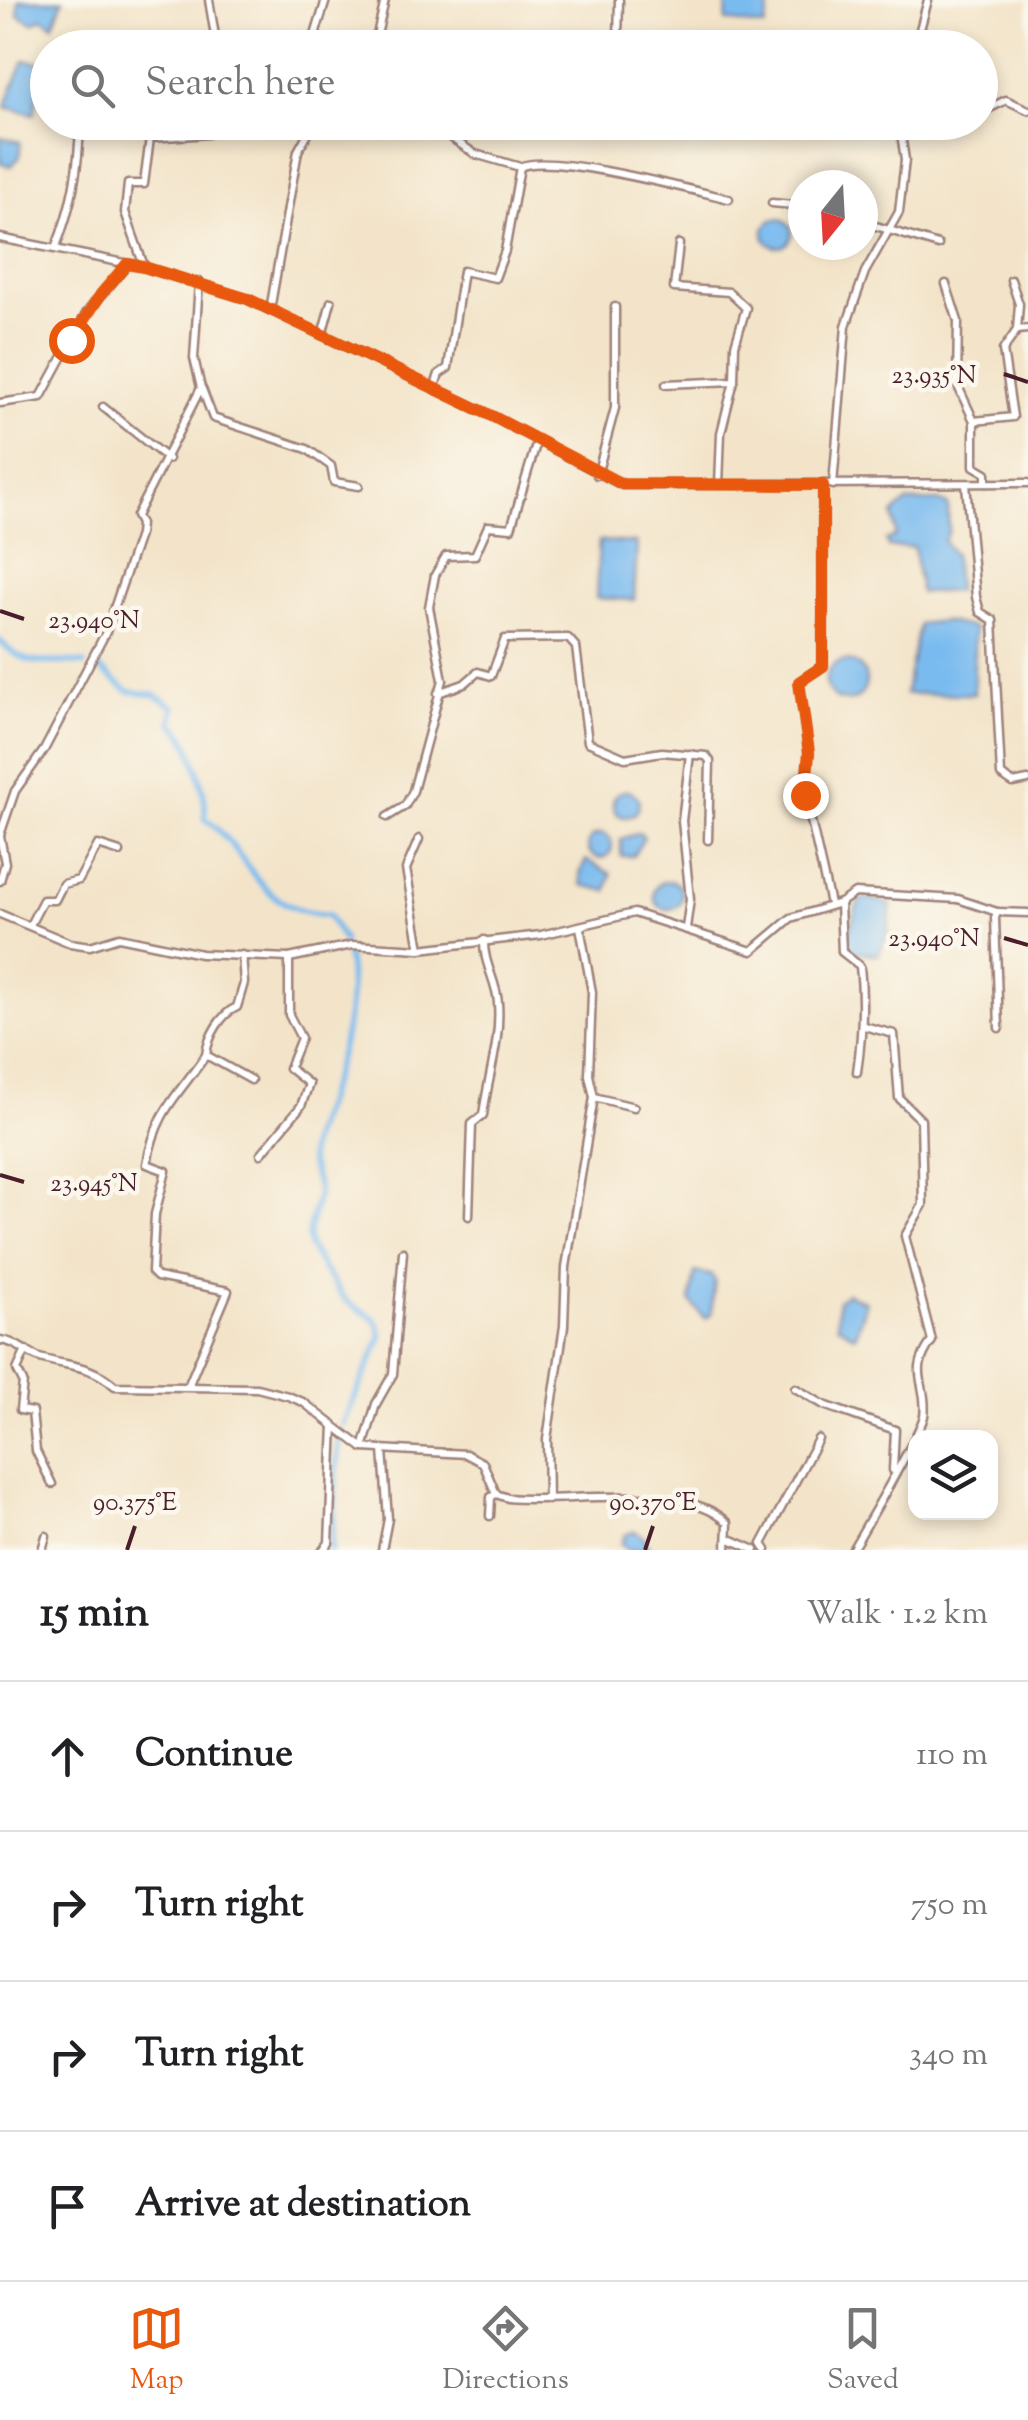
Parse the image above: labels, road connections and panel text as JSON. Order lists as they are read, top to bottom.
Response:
{
  "north": "bottom",
  "page": {
    "search": "Search here",
    "heading": ["15 min", "Walk · 1.2 km"],
    "list": [
      ["Continue", "110 m"],
      ["Turn right", "750 m"],
      ["Turn right", "340 m"],
      "Arrive at destination"
    ],
    "nav": ["Map", "Directions", "Saved"]
  },
  "coordinates": [
    "23.935°N",
    "23.940°N",
    "23.945°N",
    "90.375°E",
    "90.370°E"
  ]
}
